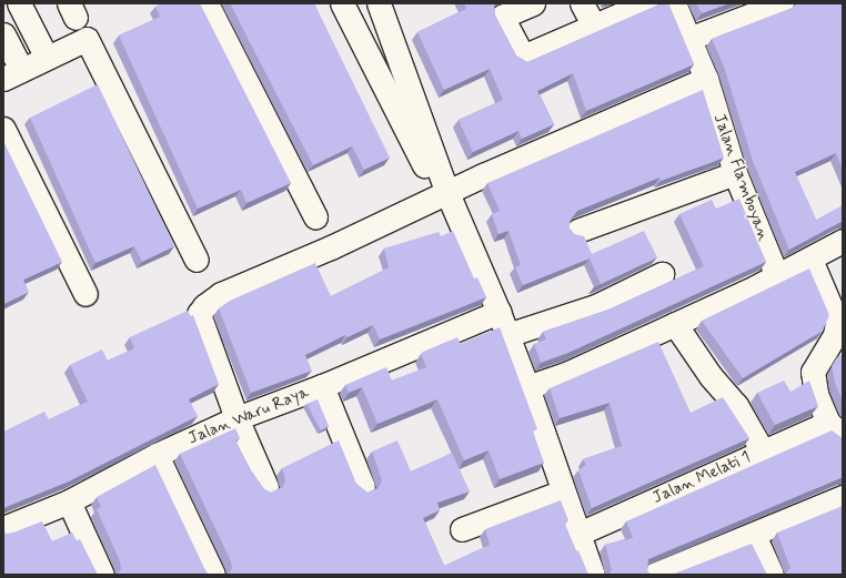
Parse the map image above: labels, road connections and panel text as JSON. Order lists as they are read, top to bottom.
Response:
{
  "streets": {
    "street": ["Jalan Flamboyan", "Jalan Waru Raya", "Jalan Melati 1"]
  }
}
